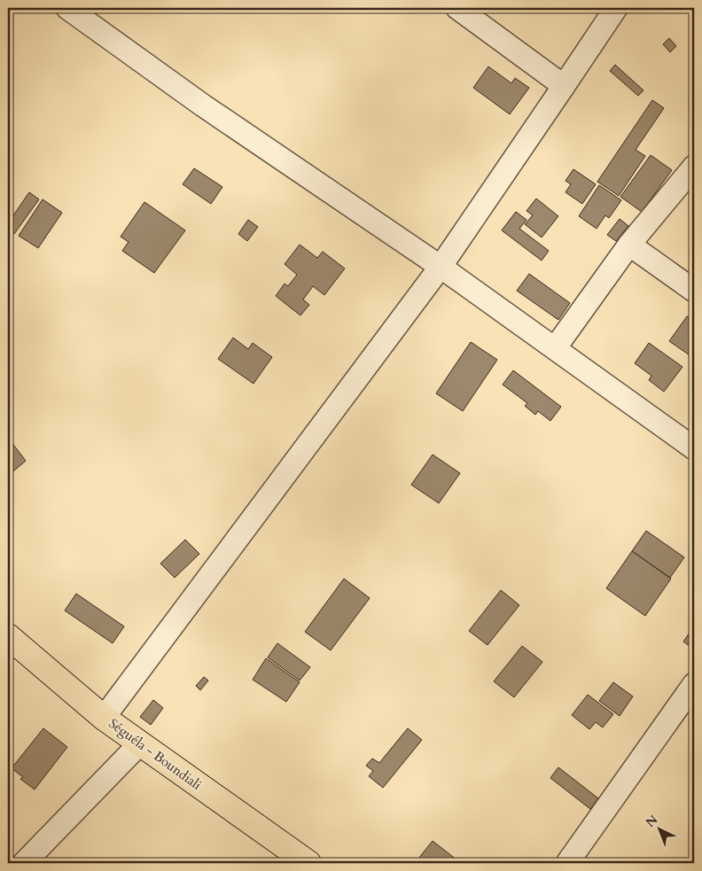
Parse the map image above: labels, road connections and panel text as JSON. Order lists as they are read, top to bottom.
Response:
{
  "streets": {
    "main road": ["Séguéla - Boundiali"]
  },
  "north": "top left"
}
